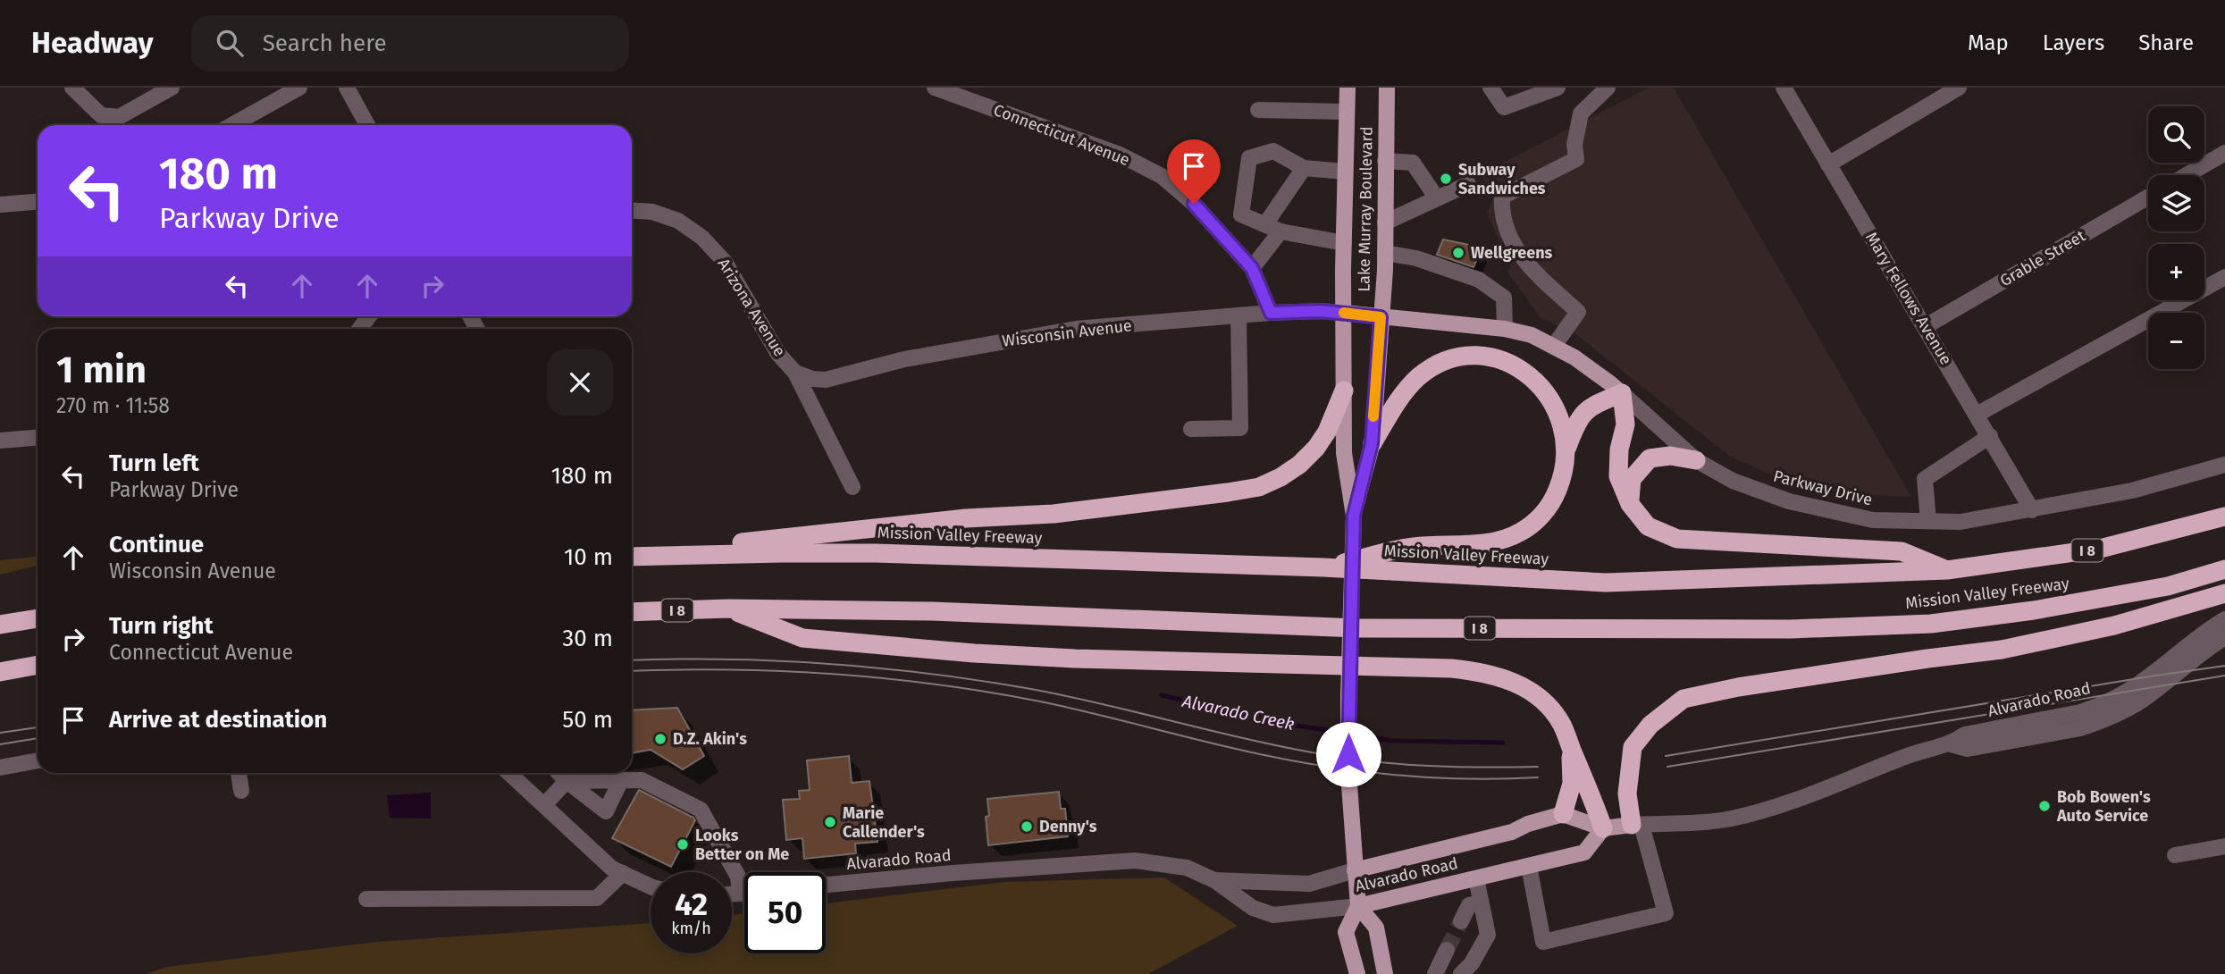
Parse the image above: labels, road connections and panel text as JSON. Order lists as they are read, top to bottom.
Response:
{
  "streets": {
    "highway": ["Mission Valley Freeway", "I 8"],
    "main road": ["Lake Murray Boulevard", "Parkway Drive", "Alvarado Road"],
    "street": [
      "Connecticut Avenue",
      "Grable Street",
      "Mary Fellows Avenue",
      "Arizona Avenue",
      "Wisconsin Avenue"
    ]
  },
  "crossings": [
    ["Connecticut Avenue", "Wisconsin Avenue"],
    ["Lake Murray Boulevard", "Wisconsin Avenue"],
    ["Lake Murray Boulevard", "Parkway Drive"],
    ["Lake Murray Boulevard", "Alvarado Road"],
    ["Grable Street", "Mary Fellows Avenue"],
    ["Mary Fellows Avenue", "Parkway Drive"],
    ["Arizona Avenue", "Wisconsin Avenue"],
    ["Wisconsin Avenue", "Parkway Drive"]
  ],
  "water": ["Alvarado Creek"],
  "places": [
    "Subway Sandwiches",
    "Wellgreens",
    "D.Z. Akin's",
    "Bob Bowen's Auto Service",
    "Marie Callender's",
    "Denny's",
    "Looks Better on Me"
  ],
  "page": {
    "header": "Headway",
    "search": "Search here",
    "nav": ["Map", "Layers", "Share"],
    "map_buttons": ["+", "−"],
    "turn": ["180 m", "Parkway Drive"],
    "heading": ["1 min", "270 m · 11:58"],
    "list": [
      {
        "name": "Turn left",
        "note": "Parkway Drive",
        "value": "180 m"
      },
      {
        "name": "Continue",
        "note": "Wisconsin Avenue",
        "value": "10 m"
      },
      {
        "name": "Turn right",
        "note": "Connecticut Avenue",
        "value": "30 m"
      },
      {
        "name": "Arrive at destination",
        "value": "50 m"
      }
    ],
    "speed": "42 km/h",
    "limit": "50"
  }
}
